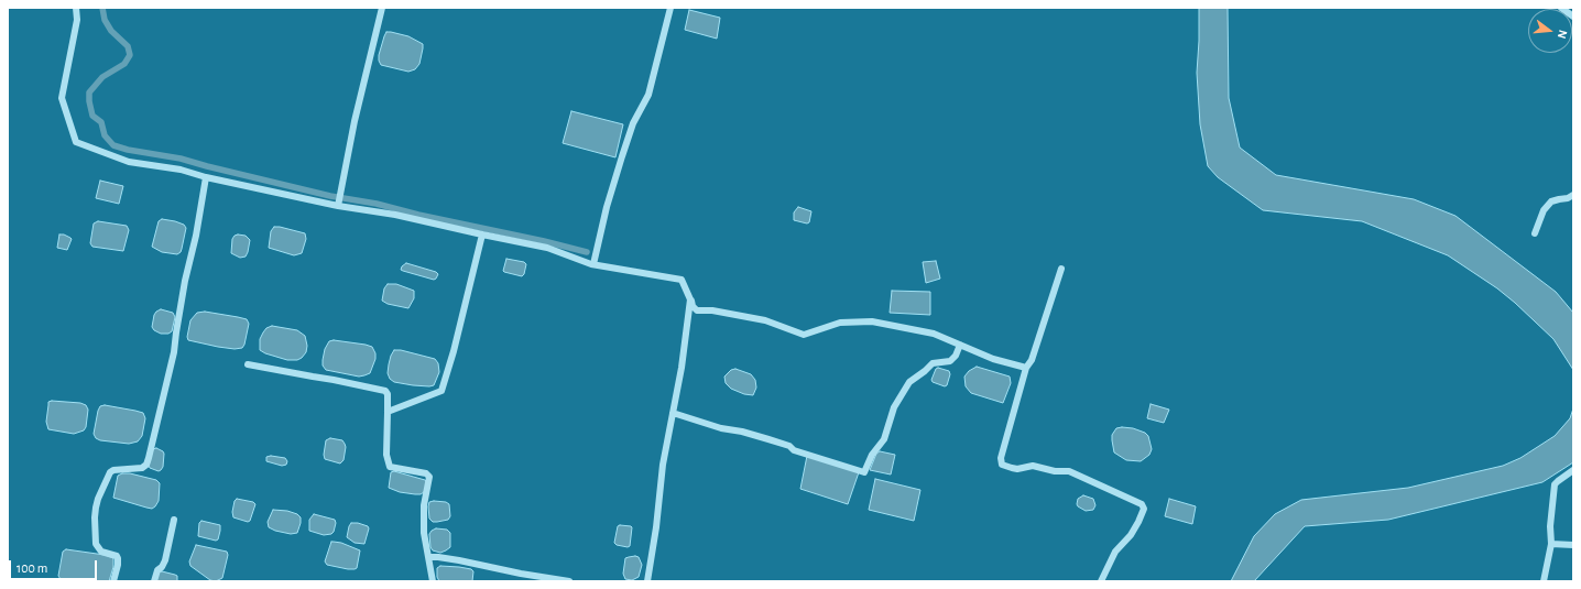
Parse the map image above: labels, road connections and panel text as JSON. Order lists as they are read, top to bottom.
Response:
{
  "scale_bar": "100 m",
  "north": "right"
}
